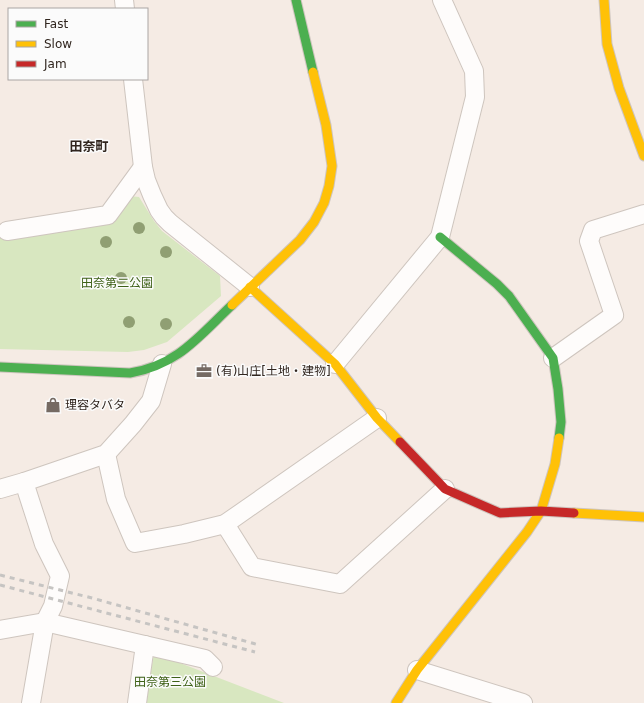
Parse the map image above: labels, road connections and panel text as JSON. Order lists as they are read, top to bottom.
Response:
{
  "districts": ["田奈町"],
  "parks": ["田奈第二公園", "田奈第三公園"],
  "places": {
    "office": ["(有)山庄[土地・建物]"],
    "shop": ["理容タバタ"]
  },
  "legend": ["Fast", "Slow", "Jam"]
}
